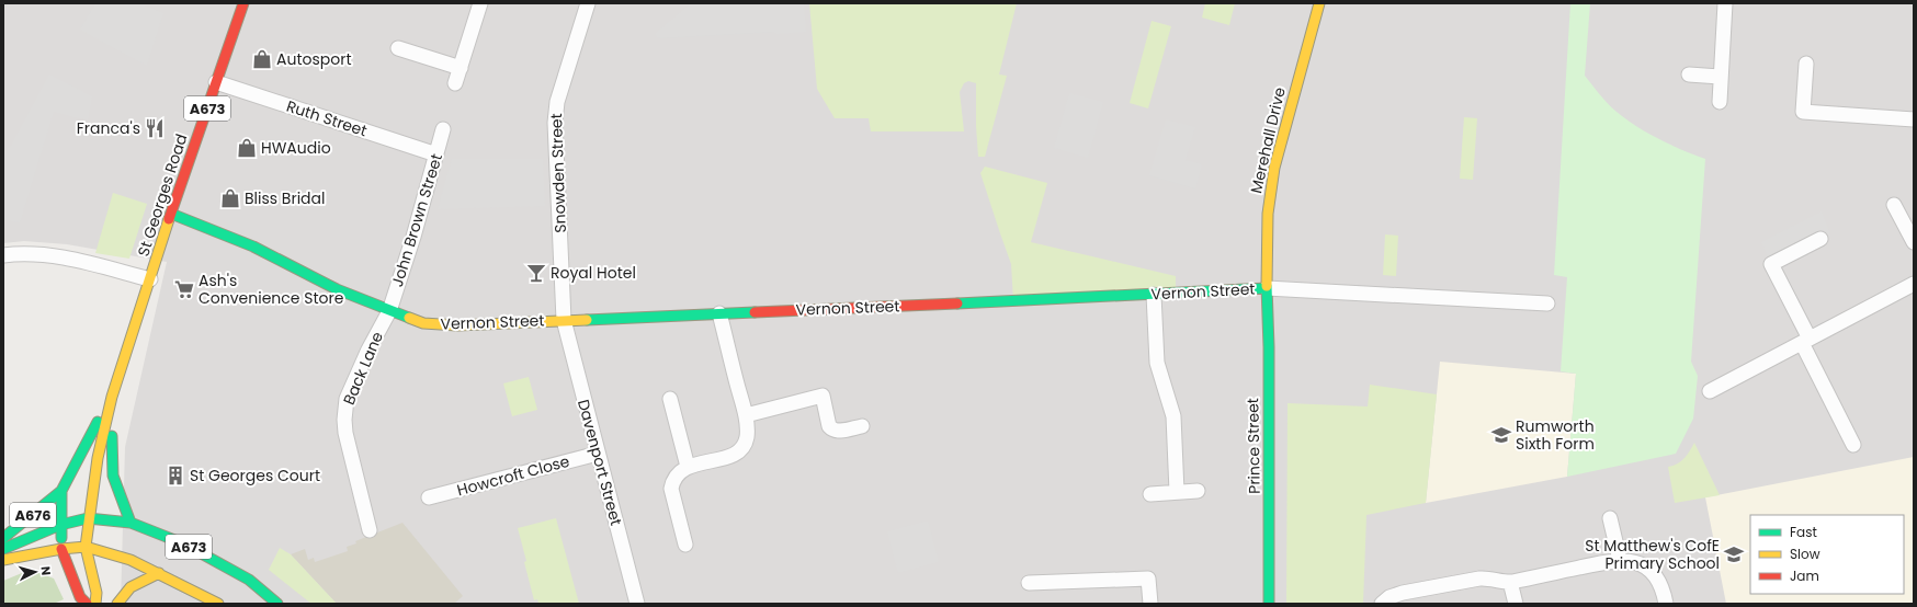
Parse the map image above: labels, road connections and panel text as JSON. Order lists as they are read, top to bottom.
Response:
{
  "streets": {
    "street": [
      "A673",
      "Ruth Street",
      "Merehall Drive",
      "Snowden Street",
      "St Georges Road",
      "John Brown Street",
      "Vernon Street",
      "Back Lane",
      "Prince Street",
      "Davenport Street",
      "Howcroft Close",
      "A676"
    ]
  },
  "crossings": [
    ["A673", "St Georges Road"],
    ["A673", "A676"],
    ["Ruth Street", "St Georges Road"],
    ["Ruth Street", "John Brown Street"],
    ["Merehall Drive", "Vernon Street"],
    ["Merehall Drive", "Prince Street"],
    ["Snowden Street", "Vernon Street"],
    ["Snowden Street", "Davenport Street"],
    ["St Georges Road", "Vernon Street"],
    ["St Georges Road", "A676"],
    ["John Brown Street", "Vernon Street"],
    ["John Brown Street", "Back Lane"],
    ["Vernon Street", "Back Lane"],
    ["Vernon Street", "Prince Street"],
    ["Vernon Street", "Davenport Street"],
    ["Davenport Street", "Howcroft Close"]
  ],
  "places": {
    "shop": ["Autosport", "HWAudio", "Bliss Bridal"],
    "restaurant": ["Franca's"],
    "bar": ["Royal Hotel"],
    "supermarket": ["Ash's Convenience Store"],
    "school or university": ["Rumworth Sixth Form", "St Matthew's CofE Primary School"],
    "building": ["St Georges Court"]
  },
  "legend": ["Fast", "Slow", "Jam"],
  "north": "right"
}
